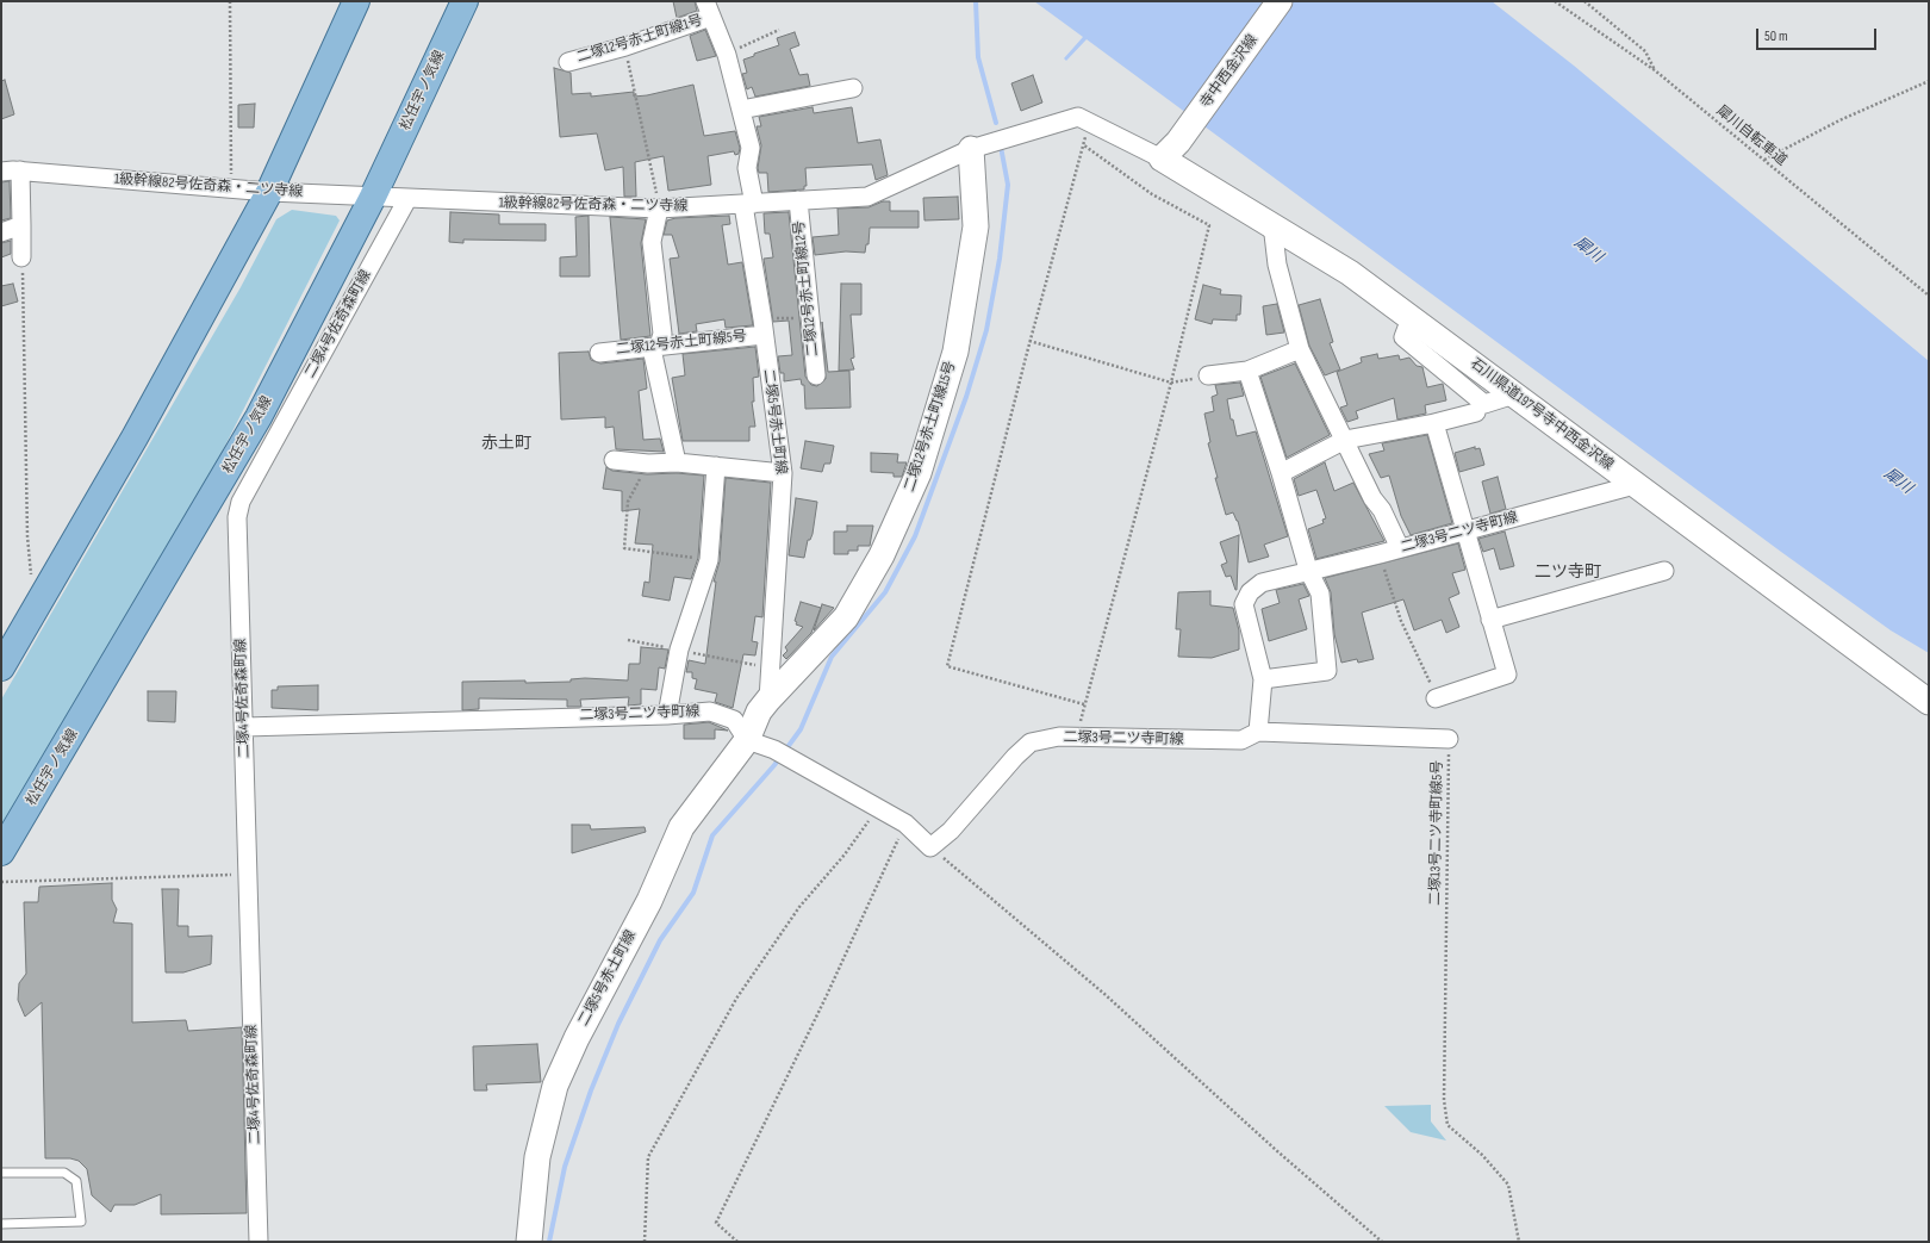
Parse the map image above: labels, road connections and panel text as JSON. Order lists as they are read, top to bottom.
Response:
{
  "streets": {
    "main road": ["松任宇ノ気線"],
    "street": [
      "二塚12号赤土町線1号",
      "寺中西金沢線",
      "1級幹線82号佐奇森・二ツ寺線",
      "二塚12号赤土町線12号",
      "二塚4号佐奇森町線",
      "二塚12号赤土町線5号",
      "石川県道197号寺中西金沢線",
      "二塚5号赤土町線",
      "二塚12号赤土町線15号",
      "二塚3号二ツ寺町線"
    ],
    "path": ["犀川自転車道", "二塚13号二ツ寺町線5号"]
  },
  "crossings": [
    ["二塚12号赤土町線1号", "二塚5号赤土町線"],
    ["寺中西金沢線", "1級幹線82号佐奇森・二ツ寺線"],
    ["寺中西金沢線", "石川県道197号寺中西金沢線"],
    ["松任宇ノ気線", "1級幹線82号佐奇森・二ツ寺線"],
    ["1級幹線82号佐奇森・二ツ寺線", "二塚12号赤土町線12号"],
    ["1級幹線82号佐奇森・二ツ寺線", "二塚4号佐奇森町線"],
    ["1級幹線82号佐奇森・二ツ寺線", "石川県道197号寺中西金沢線"],
    ["1級幹線82号佐奇森・二ツ寺線", "二塚5号赤土町線"],
    ["1級幹線82号佐奇森・二ツ寺線", "二塚12号赤土町線15号"],
    ["二塚4号佐奇森町線", "二塚3号二ツ寺町線"],
    ["二塚12号赤土町線5号", "二塚5号赤土町線"],
    ["石川県道197号寺中西金沢線", "二塚3号二ツ寺町線"],
    ["二塚5号赤土町線", "二塚12号赤土町線15号"],
    ["二塚5号赤土町線", "二塚3号二ツ寺町線"],
    ["二塚12号赤土町線15号", "二塚3号二ツ寺町線"]
  ],
  "districts": ["赤土町", "二ツ寺町"],
  "water": ["犀川"],
  "scale_bar": "50 m"
}
